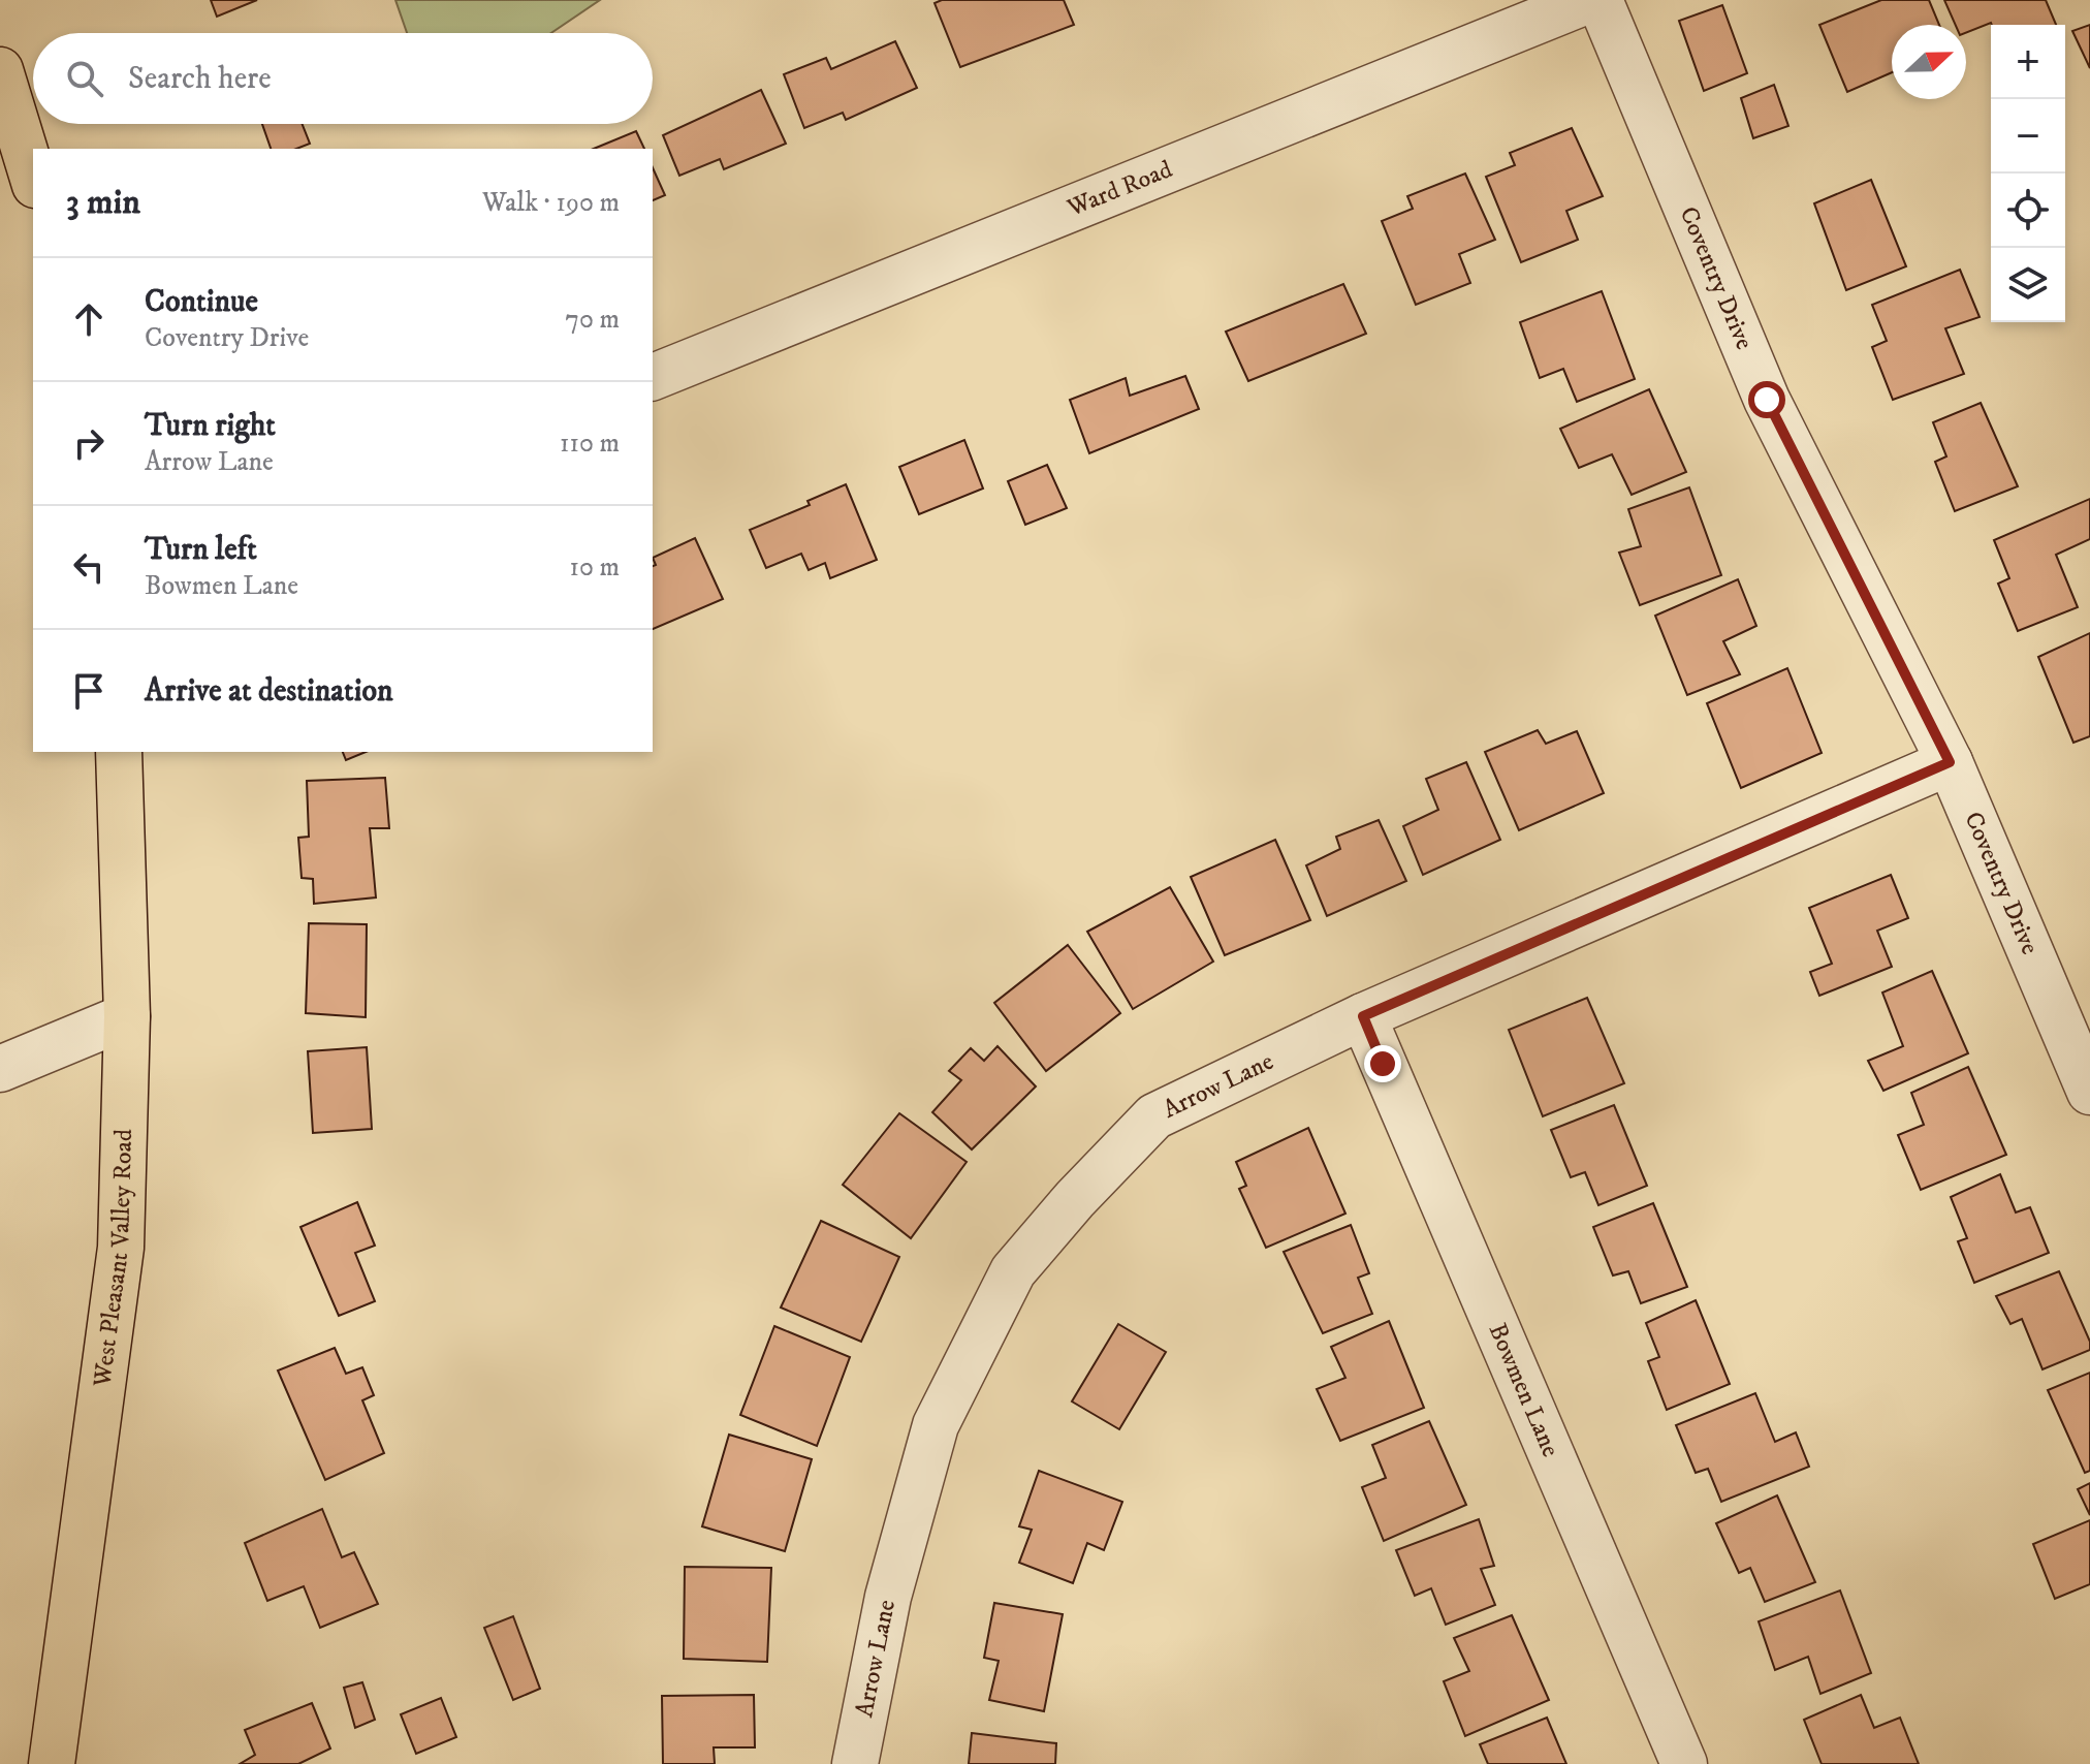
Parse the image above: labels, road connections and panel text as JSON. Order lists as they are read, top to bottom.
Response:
{
  "streets": {
    "main road": ["West Pleasant Valley Road"],
    "street": [
      "Ward Road",
      "Coventry Drive",
      "Arrow Lane",
      "Bowmen Lane"
    ]
  },
  "crossings": [
    ["Coventry Drive", "Arrow Lane"],
    ["Arrow Lane", "Bowmen Lane"]
  ],
  "north": "right",
  "page": {
    "map_buttons": ["+", "−"],
    "search": "Search here",
    "heading": ["3 min", "Walk · 190 m"],
    "list": [
      ["Continue", "Coventry Drive", "70 m"],
      ["Turn right", "Arrow Lane", "110 m"],
      ["Turn left", "Bowmen Lane", "10 m"],
      "Arrive at destination"
    ]
  }
}
